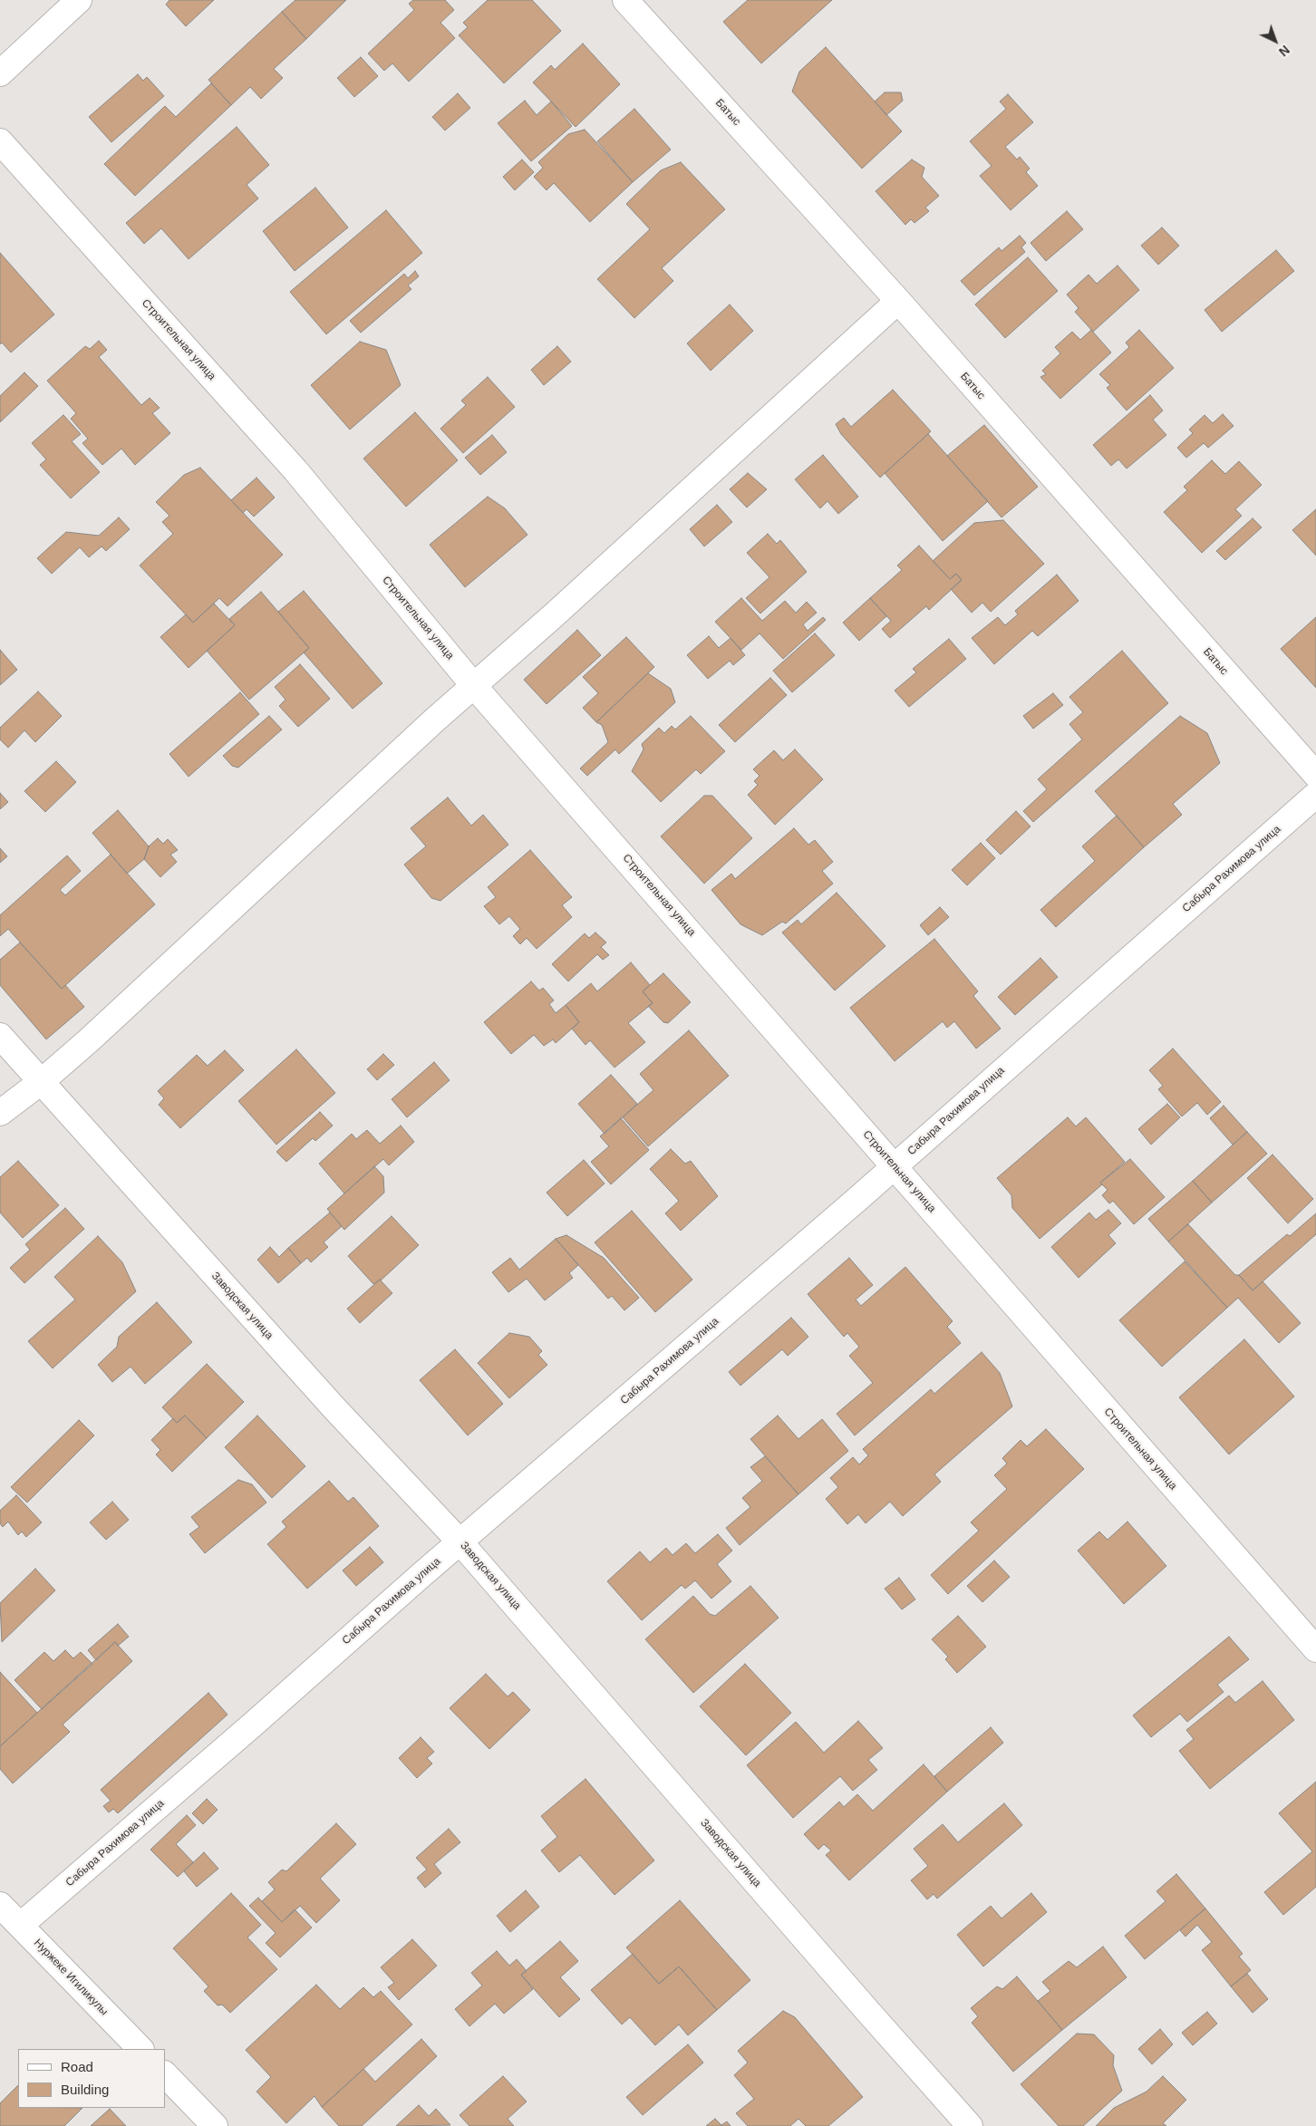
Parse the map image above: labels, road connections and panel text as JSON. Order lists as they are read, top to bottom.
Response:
{
  "streets": {
    "street": [
      "Батыс",
      "Строительная улица",
      "Сабыра Рахимова улица",
      "Заводская улица",
      "Нуржеке Игиликулы"
    ]
  },
  "crossings": [
    ["Строительная улица", "Сабыра Рахимова улица"],
    ["Сабыра Рахимова улица", "Заводская улица"],
    ["Сабыра Рахимова улица", "Нуржеке Игиликулы"]
  ],
  "legend": ["Road", "Building"],
  "north": "bottom right"
}
